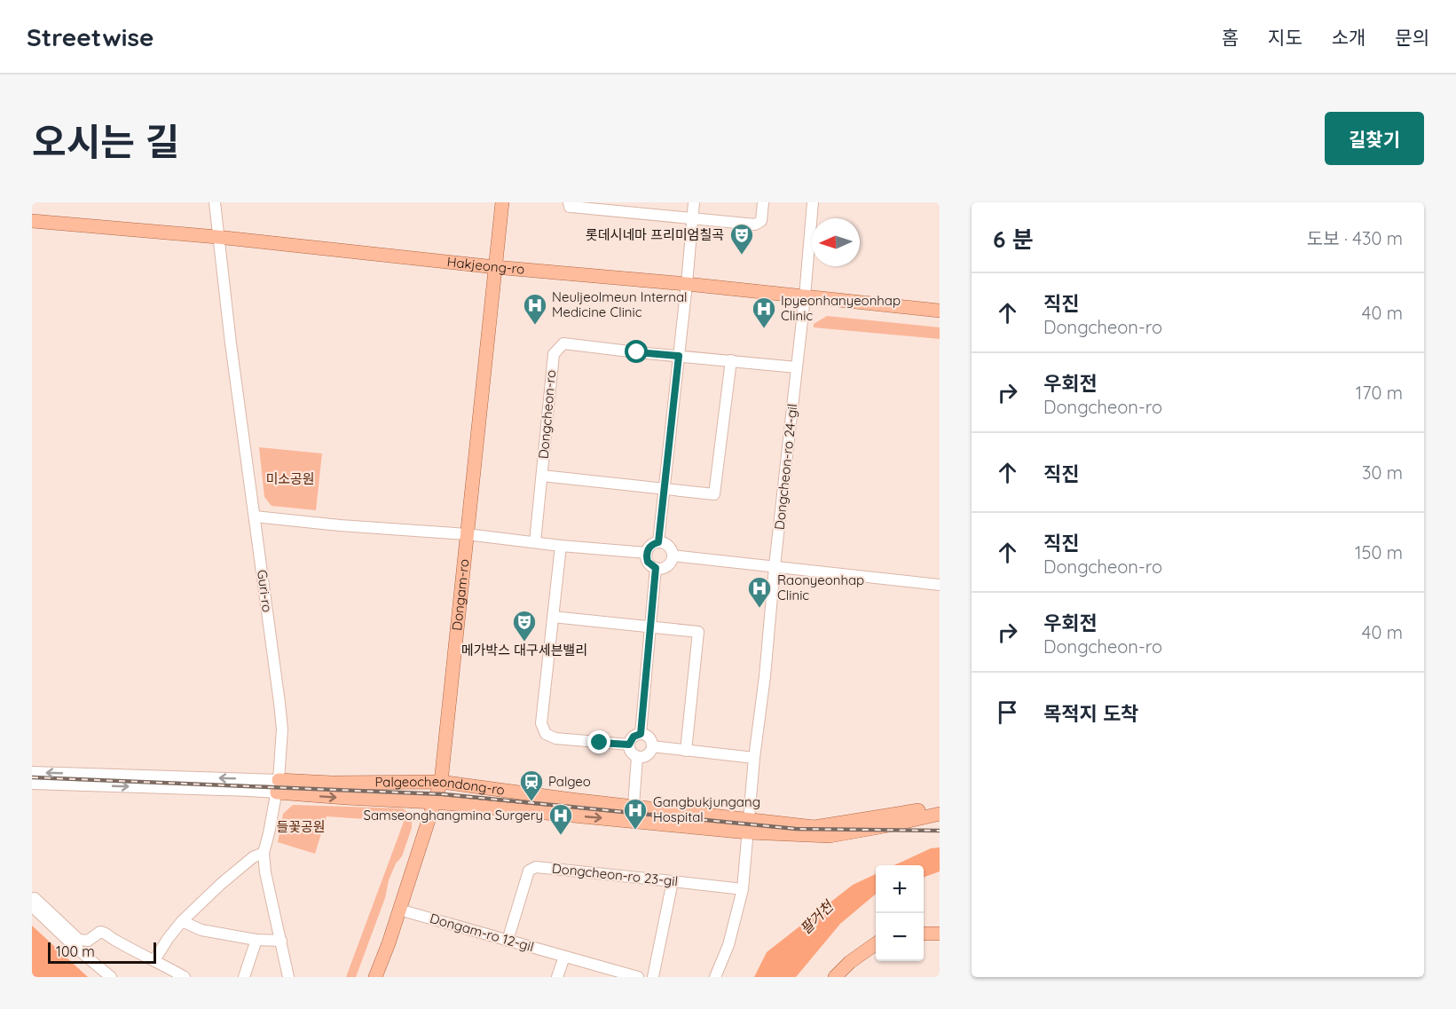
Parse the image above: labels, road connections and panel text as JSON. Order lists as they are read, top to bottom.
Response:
{
  "streets": {
    "main road": ["Hakjeong-ro", "Dongam-ro", "Palgeocheondong-ro"],
    "street": [
      "Dongcheon-ro",
      "Dongcheon-ro 24-gil",
      "Guri-ro",
      "Dongcheon-ro 23-gil",
      "Dongam-ro 12-gil"
    ]
  },
  "crossings": [
    ["Hakjeong-ro", "Dongcheon-ro 24-gil"],
    ["Hakjeong-ro", "Guri-ro"],
    ["Hakjeong-ro", "Dongam-ro"],
    ["Guri-ro", "Palgeocheondong-ro"],
    ["Dongam-ro", "Palgeocheondong-ro"],
    ["Dongam-ro", "Dongam-ro 12-gil"],
    ["Dongcheon-ro 23-gil", "Dongam-ro 12-gil"]
  ],
  "water": ["팔거천"],
  "parks": ["미소공원", "들꽃공원"],
  "places": {
    "theatre": ["롯데시네마 프리미엄칠곡", "메가박스 대구세븐밸리"],
    "hospital": [
      "Neuljeolmeun Internal Medicine Clinic",
      "Ipyeonhanyeonhap Clinic",
      "Raonyeonhap Clinic",
      "Gangbukjungang Hospital",
      "Samseonghangmina Surgery"
    ],
    "station": ["Palgeo"]
  },
  "scale_bar": "100 m",
  "north": "left",
  "page": {
    "header": "Streetwise",
    "nav": [
      "홈",
      "지도",
      "소개",
      "문의"
    ],
    "title": "오시는 길",
    "buttons": "길찾기",
    "heading": ["6 분", "도보 · 430 m"],
    "list": [
      ["직진", "Dongcheon-ro", "40 m"],
      ["우회전", "Dongcheon-ro", "170 m"],
      ["직진", "30 m"],
      ["직진", "Dongcheon-ro", "150 m"],
      ["우회전", "Dongcheon-ro", "40 m"],
      "목적지 도착"
    ],
    "map_buttons": ["+", "−"],
    "scale": "100 m"
  }
}
